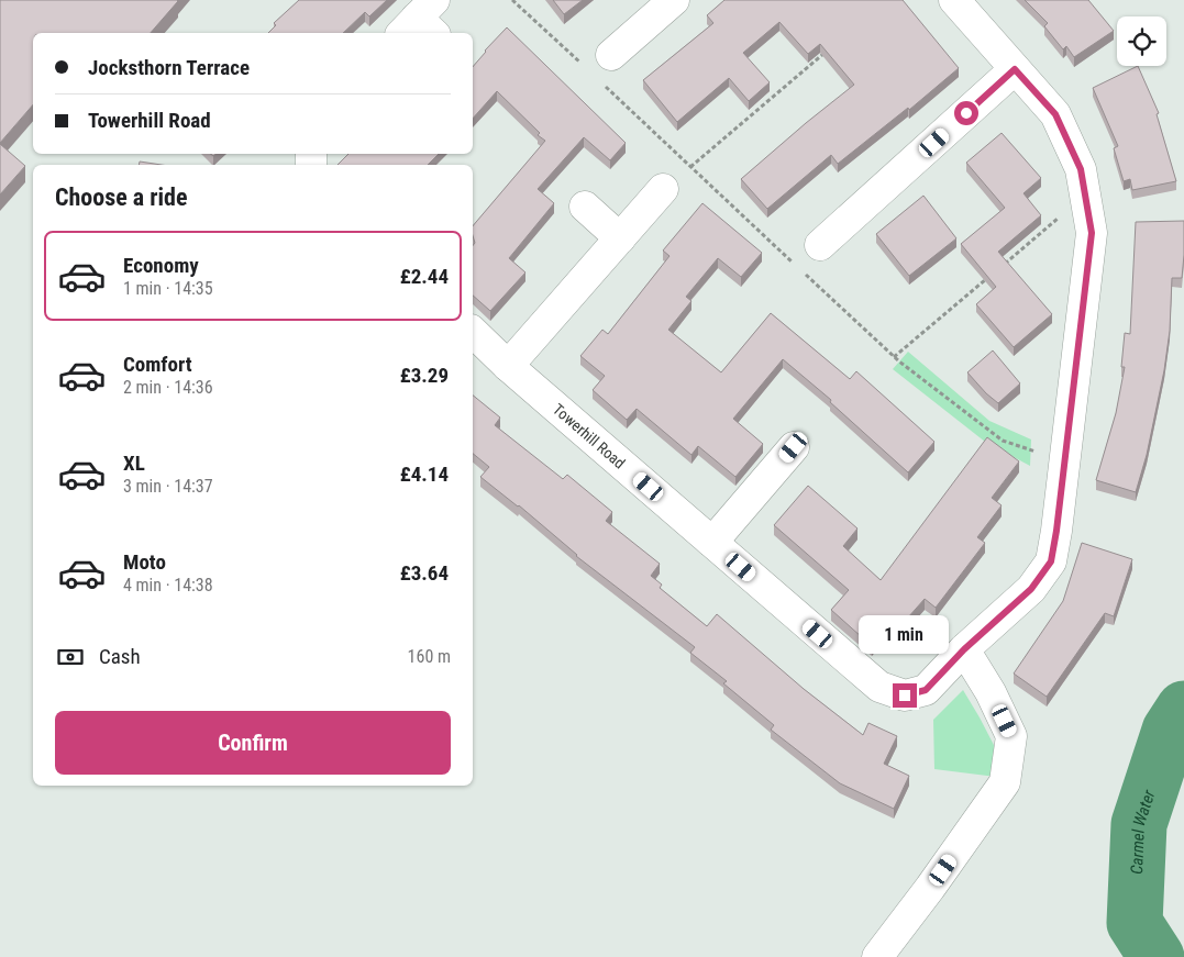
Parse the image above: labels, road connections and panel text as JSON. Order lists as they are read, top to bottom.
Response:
{
  "streets": {
    "street": ["Towerhill Road"]
  },
  "water": ["Carmel Water"],
  "page": {
    "banner": ["Jocksthorn Terrace", "Towerhill Road"],
    "heading": "Choose a ride",
    "list": [
      {
        "name": "Economy",
        "note": "1 min · 14:35",
        "value": "£2.44"
      },
      {
        "name": "Comfort",
        "note": "2 min · 14:36",
        "value": "£3.29"
      },
      {
        "name": "XL",
        "note": "3 min · 14:37",
        "value": "£4.14"
      },
      {
        "name": "Moto",
        "note": "4 min · 14:38",
        "value": "£3.64"
      }
    ],
    "bubble": "1 min",
    "pay": ["Cash", "160 m"],
    "buttons": "Confirm"
  }
}
